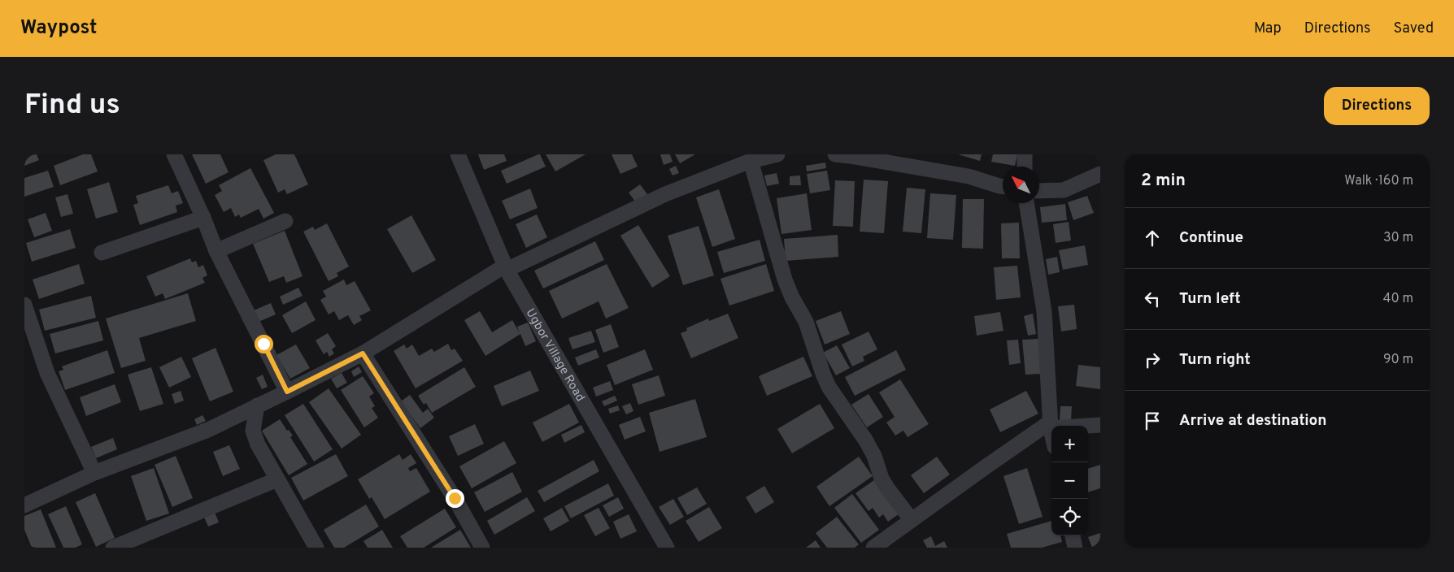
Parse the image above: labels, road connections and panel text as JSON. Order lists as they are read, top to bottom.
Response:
{
  "streets": {
    "street": ["Ugbor Village Road"]
  },
  "north": "top left",
  "page": {
    "header": "Waypost",
    "nav": ["Map", "Directions", "Saved"],
    "buttons": "Directions",
    "title": "Find us",
    "heading": ["2 min", "Walk · 160 m"],
    "list": [
      ["Continue", "30 m"],
      ["Turn left", "40 m"],
      ["Turn right", "90 m"],
      "Arrive at destination"
    ],
    "map_buttons": ["+", "−"]
  }
}
